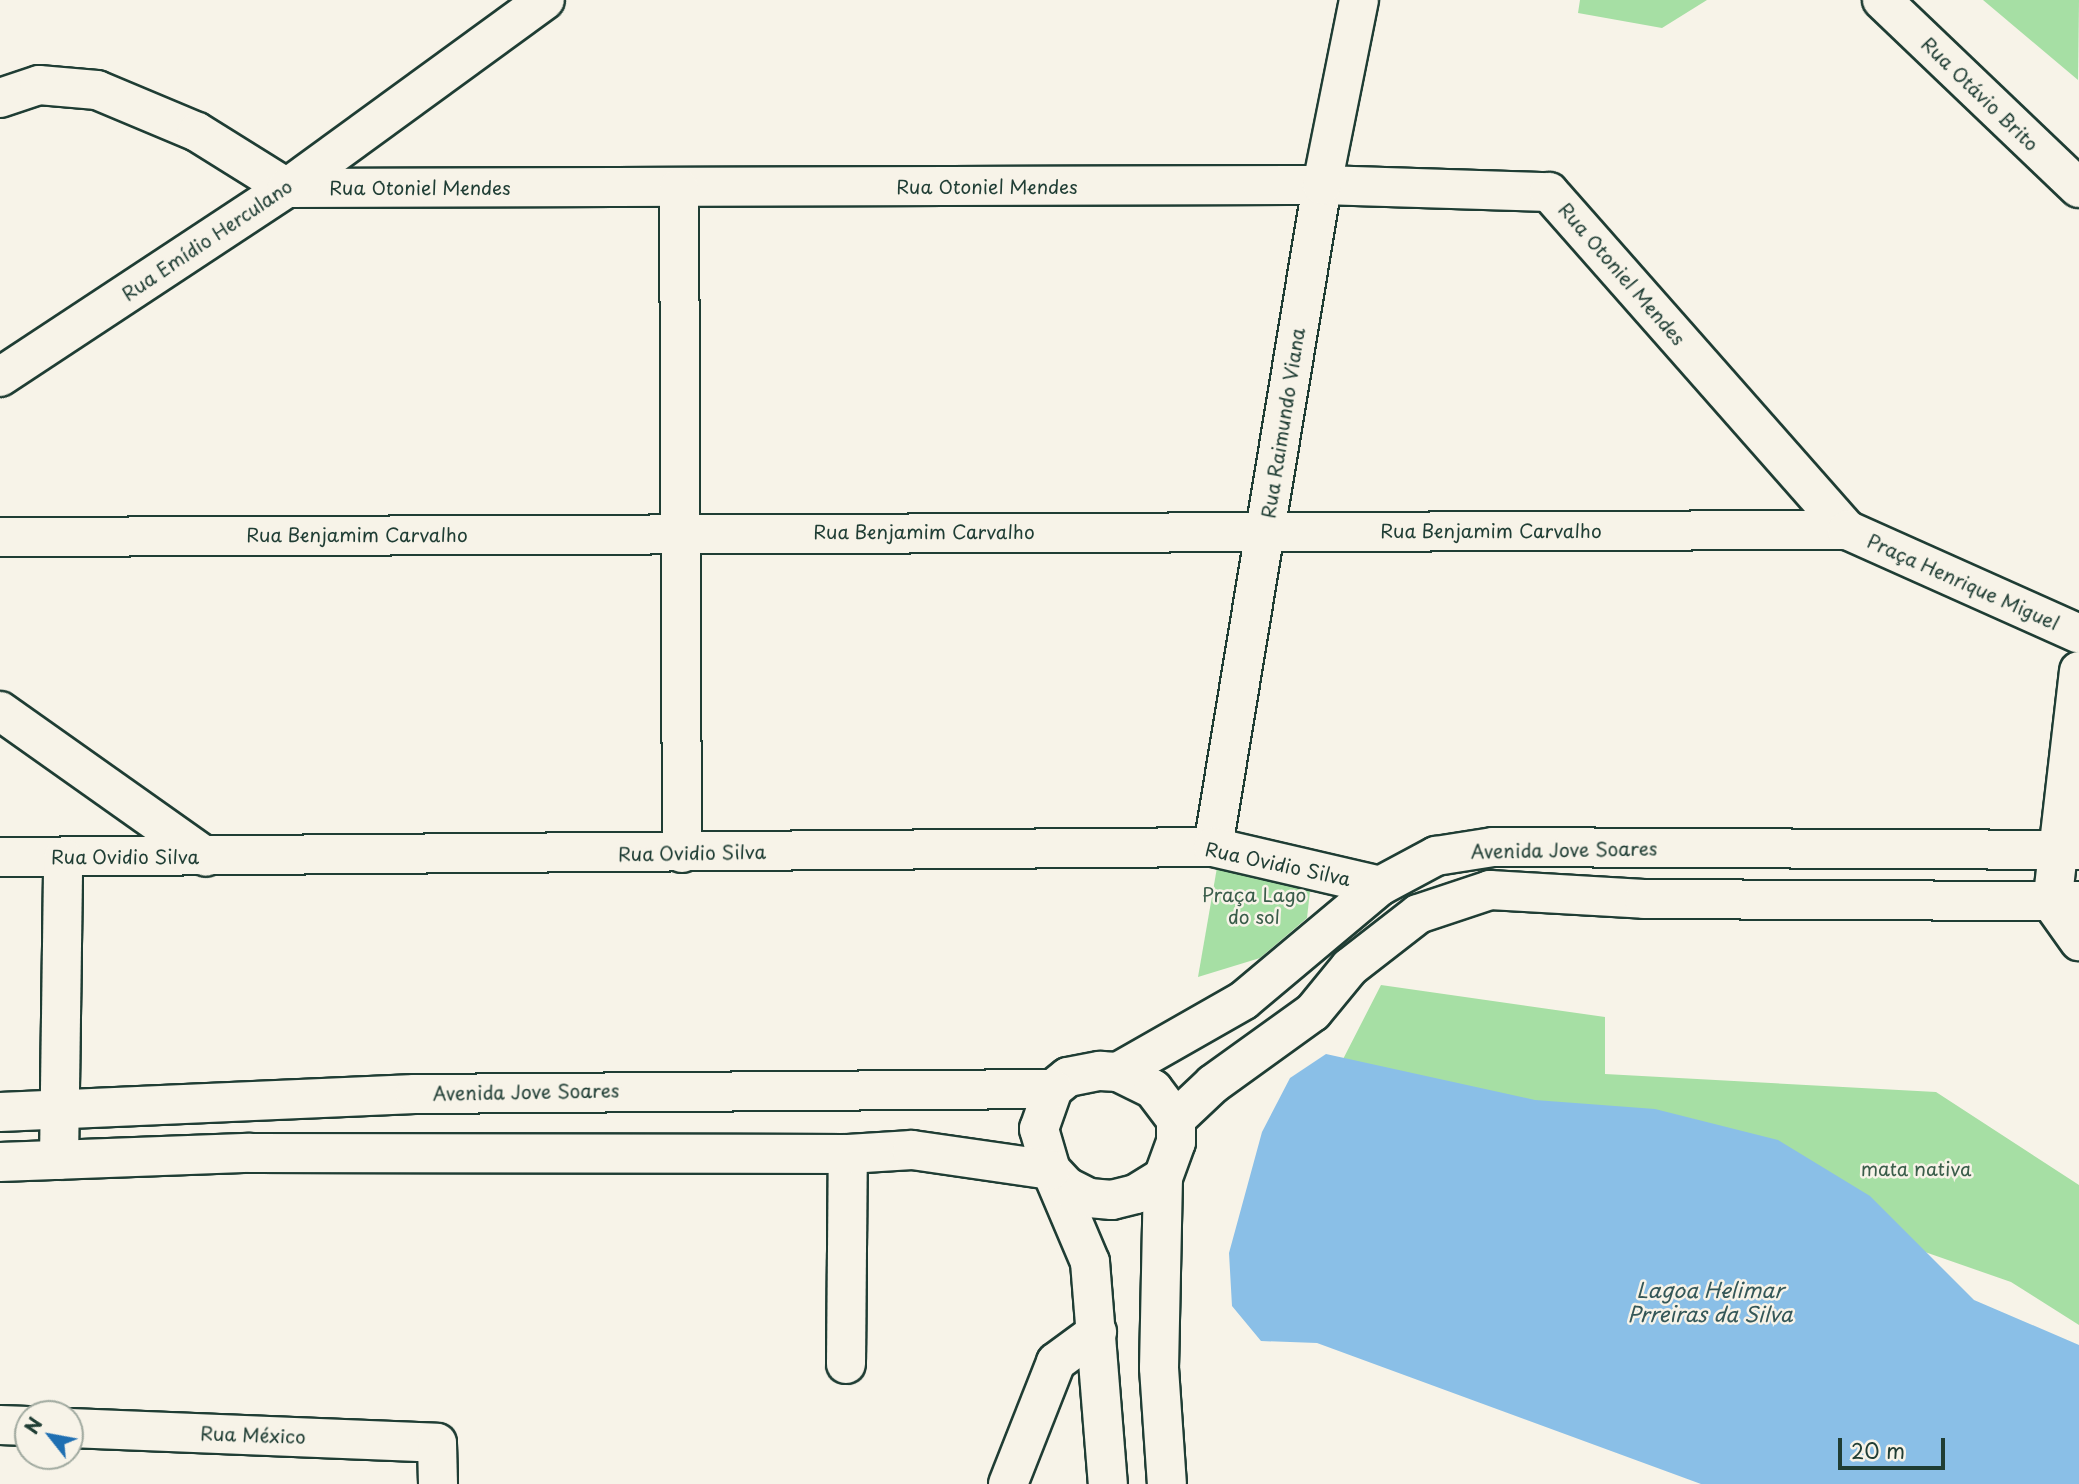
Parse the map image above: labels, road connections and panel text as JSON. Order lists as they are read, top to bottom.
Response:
{
  "streets": {
    "street": [
      "Rua Otávio Brito",
      "Rua Otoniel Mendes",
      "Rua Emídio Herculano",
      "Rua Raimundo Viana",
      "Rua Benjamim Carvalho",
      "Praça Henrique Miguel",
      "Avenida Jove Soares",
      "Rua Ovidio Silva",
      "Rua México"
    ]
  },
  "crossings": [
    ["Rua Otoniel Mendes", "Rua Emídio Herculano"],
    ["Rua Otoniel Mendes", "Rua Raimundo Viana"],
    ["Rua Otoniel Mendes", "Rua Benjamim Carvalho"],
    ["Rua Otoniel Mendes", "Praça Henrique Miguel"],
    ["Rua Raimundo Viana", "Rua Benjamim Carvalho"],
    ["Rua Raimundo Viana", "Rua Ovidio Silva"],
    ["Rua Benjamim Carvalho", "Praça Henrique Miguel"],
    ["Avenida Jove Soares", "Rua Ovidio Silva"]
  ],
  "water": ["Lagoa Helimar Prreiras da Silva"],
  "parks": ["Praça Lago do sol", "mata nativa"],
  "scale_bar": "20 m",
  "north": "top left"
}
